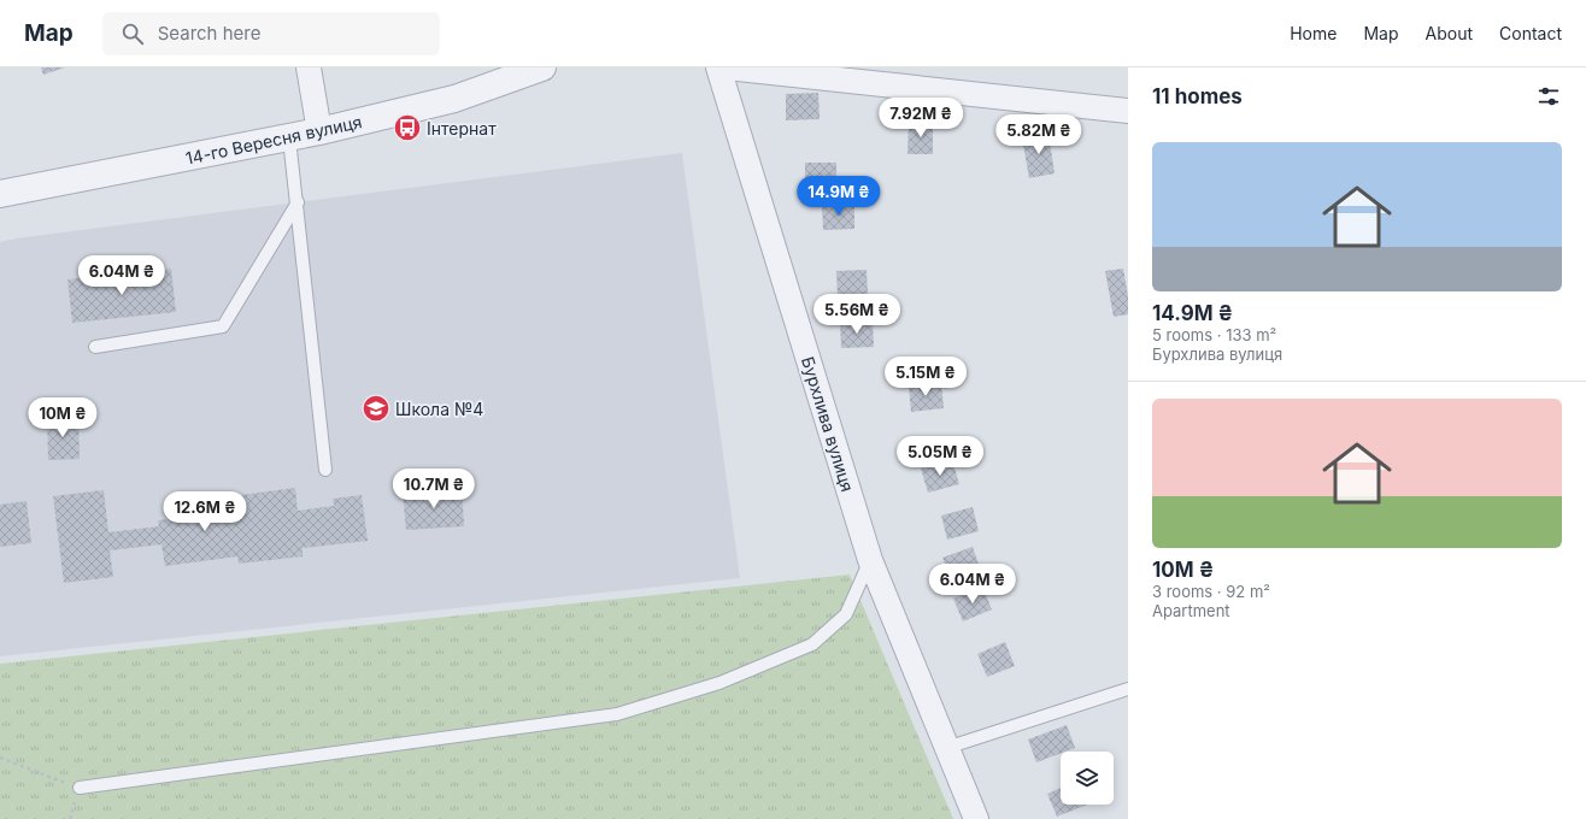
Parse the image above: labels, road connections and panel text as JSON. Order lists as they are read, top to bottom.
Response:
{
  "streets": {
    "street": ["14-го Вересня вулиця", "Бурхлива вулиця"]
  },
  "places": {
    "bus stop": ["Інтернат"],
    "school or university": ["Школа №4"]
  },
  "page": {
    "header": "Map",
    "search": "Search here",
    "nav": [
      "Home",
      "Map",
      "About",
      "Contact"
    ],
    "heading": "11 homes",
    "price": [
      "7.92M ₴",
      "5.82M ₴",
      "14.9M ₴",
      "6.04M ₴",
      "5.56M ₴",
      "5.15M ₴",
      "10M ₴",
      "5.05M ₴",
      "10.7M ₴",
      "12.6M ₴",
      "6.04M ₴"
    ],
    "list": [
      {
        "name": "14.9M ₴",
        "note": "5 rooms · 133 m² · Бурхлива вулиця"
      },
      {
        "name": "10M ₴",
        "note": "3 rooms · 92 m² · Apartment"
      }
    ]
  }
}
